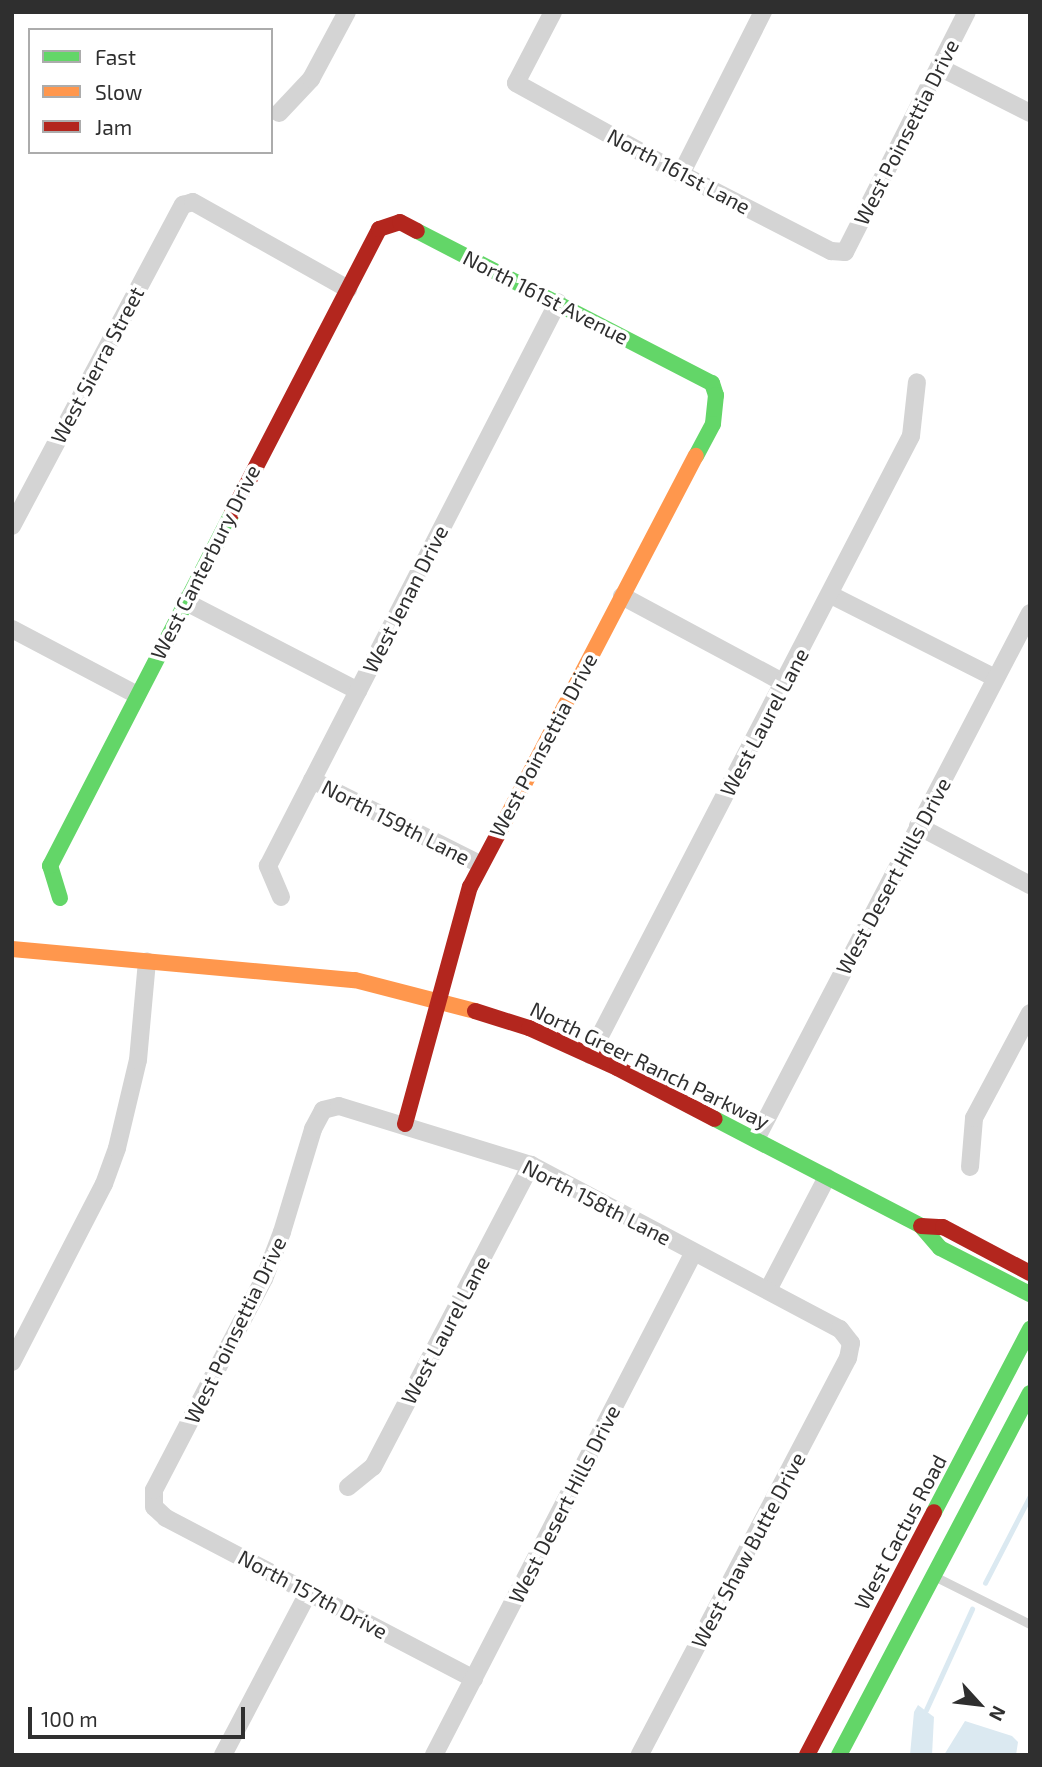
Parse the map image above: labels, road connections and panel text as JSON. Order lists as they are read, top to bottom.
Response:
{
  "streets": {
    "street": [
      "West Poinsettia Drive",
      "North 161st Lane",
      "North 161st Avenue",
      "West Sierra Street",
      "West Canterbury Drive",
      "West Jenan Drive",
      "West Laurel Lane",
      "North 159th Lane",
      "West Desert Hills Drive",
      "North Greer Ranch Parkway",
      "North 158th Lane",
      "West Cactus Road",
      "West Shaw Butte Drive",
      "North 157th Drive"
    ]
  },
  "crossings": [
    ["West Poinsettia Drive", "North 161st Lane"],
    ["West Poinsettia Drive", "North 161st Avenue"],
    ["West Poinsettia Drive", "North 159th Lane"],
    ["West Poinsettia Drive", "North Greer Ranch Parkway"],
    ["West Poinsettia Drive", "North 158th Lane"],
    ["West Poinsettia Drive", "North 157th Drive"],
    ["North 161st Avenue", "West Canterbury Drive"],
    ["North 161st Avenue", "West Jenan Drive"],
    ["West Sierra Street", "West Canterbury Drive"],
    ["West Jenan Drive", "North 159th Lane"],
    ["West Laurel Lane", "North Greer Ranch Parkway"],
    ["West Laurel Lane", "North 158th Lane"],
    ["West Desert Hills Drive", "North Greer Ranch Parkway"],
    ["West Desert Hills Drive", "North 158th Lane"],
    ["West Desert Hills Drive", "North 157th Drive"],
    ["North 158th Lane", "West Shaw Butte Drive"]
  ],
  "legend": ["Fast", "Slow", "Jam"],
  "scale_bar": "100 m",
  "north": "bottom right"
}
